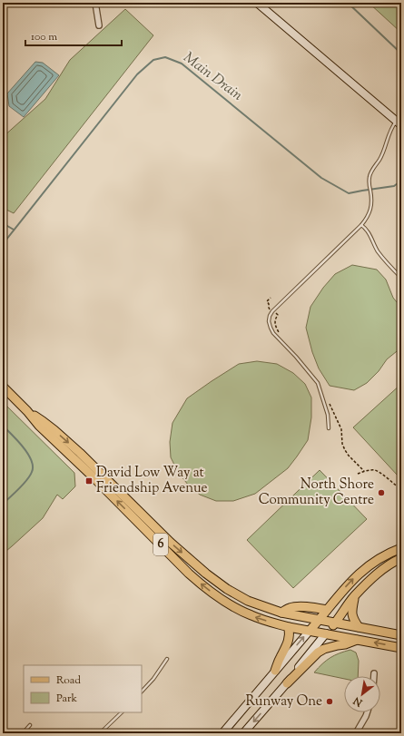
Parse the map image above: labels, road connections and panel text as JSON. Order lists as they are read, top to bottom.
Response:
{
  "streets": {
    "main road": ["6"]
  },
  "water": ["Main Drain"],
  "places": {
    "transit": ["David Low Way at Friendship Avenue"],
    "other": ["North Shore Community Centre", "Runway One"]
  },
  "legend": ["Road", "Park"],
  "scale_bar": "100 m",
  "north": "bottom left"
}
